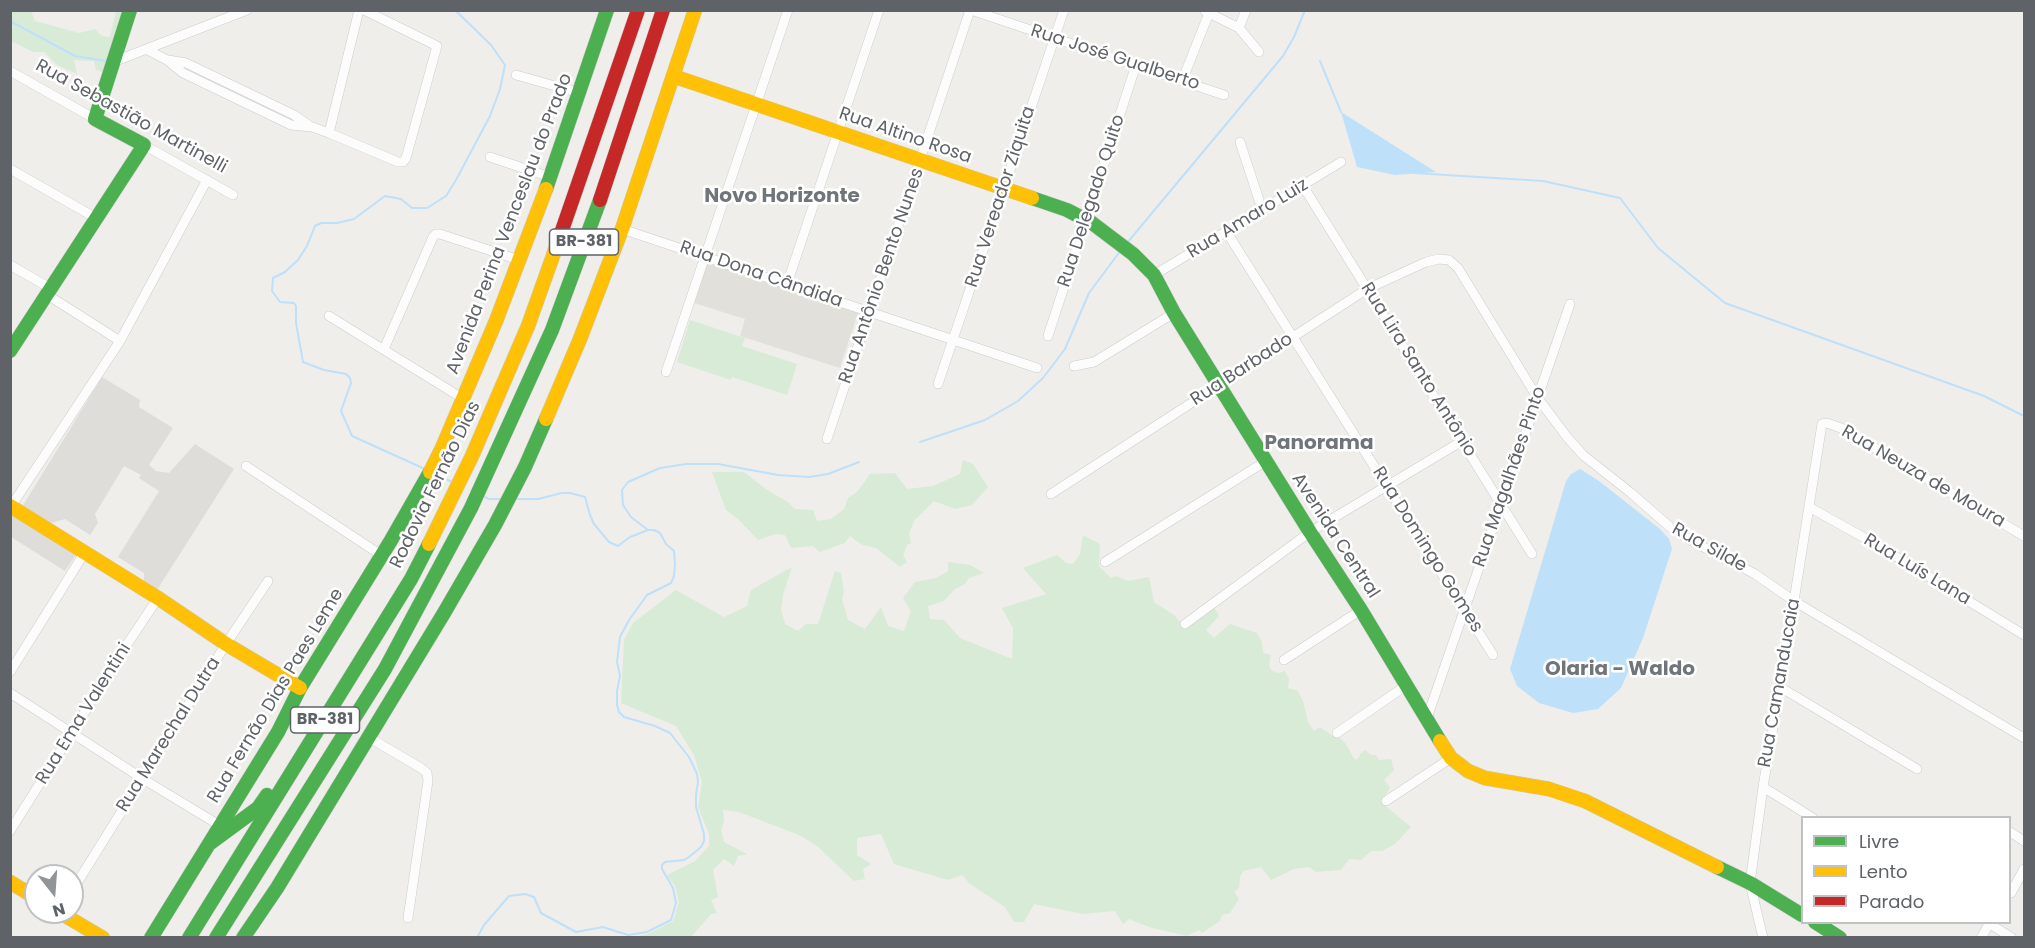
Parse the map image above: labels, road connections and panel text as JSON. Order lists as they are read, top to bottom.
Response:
{
  "streets": {
    "main road": [
      "Rua Sebastião Martinelli",
      "Rua Altino Rosa",
      "Avenida Perina Venceslau do Prado",
      "BR-381",
      "Rodovia Fernão Dias",
      "Avenida Central",
      "Rua Fernão Dias Paes Leme"
    ],
    "street": [
      "Rua José Gualberto",
      "Rua Vereador Ziquita",
      "Rua Delegado Quito",
      "Rua Amaro Luiz",
      "Rua Dona Cândida",
      "Rua Antônio Bento Nunes",
      "Rua Barbado",
      "Rua Lira Santo Antônio",
      "Rua Magalhães Pinto",
      "Rua Neuza de Moura",
      "Rua Silde",
      "Rua Domingo Gomes",
      "Rua Luís Lana",
      "Rua Camanducaia",
      "Rua Ema Valentini",
      "Rua Marechal Dutra"
    ]
  },
  "crossings": [
    ["Rua José Gualberto", "Rua Vereador Ziquita"],
    ["Rua José Gualberto", "Rua Delegado Quito"],
    ["Rua José Gualberto", "Rua Antônio Bento Nunes"],
    ["Rua Altino Rosa", "Rua Vereador Ziquita"],
    ["Rua Altino Rosa", "Rua Delegado Quito"],
    ["Rua Altino Rosa", "Rua Antônio Bento Nunes"],
    ["Rua Altino Rosa", "Avenida Central"],
    ["Rua Vereador Ziquita", "Rua Dona Cândida"],
    ["Rua Amaro Luiz", "Rua Lira Santo Antônio"],
    ["Rua Amaro Luiz", "Avenida Central"],
    ["Rua Amaro Luiz", "Rua Domingo Gomes"],
    ["Avenida Perina Venceslau do Prado", "Rua Fernão Dias Paes Leme"],
    ["Rua Dona Cândida", "Rua Antônio Bento Nunes"],
    ["Rua Barbado", "Rua Lira Santo Antônio"],
    ["Rua Barbado", "Avenida Central"],
    ["Rua Barbado", "Rua Silde"],
    ["Rua Barbado", "Rua Domingo Gomes"],
    ["Rua Lira Santo Antônio", "Rua Magalhães Pinto"],
    ["Rua Magalhães Pinto", "Avenida Central"],
    ["Rua Magalhães Pinto", "Rua Silde"],
    ["Rua Magalhães Pinto", "Rua Domingo Gomes"],
    ["Rua Neuza de Moura", "Rua Camanducaia"],
    ["Rua Silde", "Rua Camanducaia"],
    ["Rua Luís Lana", "Rua Camanducaia"]
  ],
  "districts": ["Novo Horizonte", "Panorama", "Olaria - Waldo"],
  "legend": ["Livre", "Lento", "Parado"],
  "north": "bottom"
}
